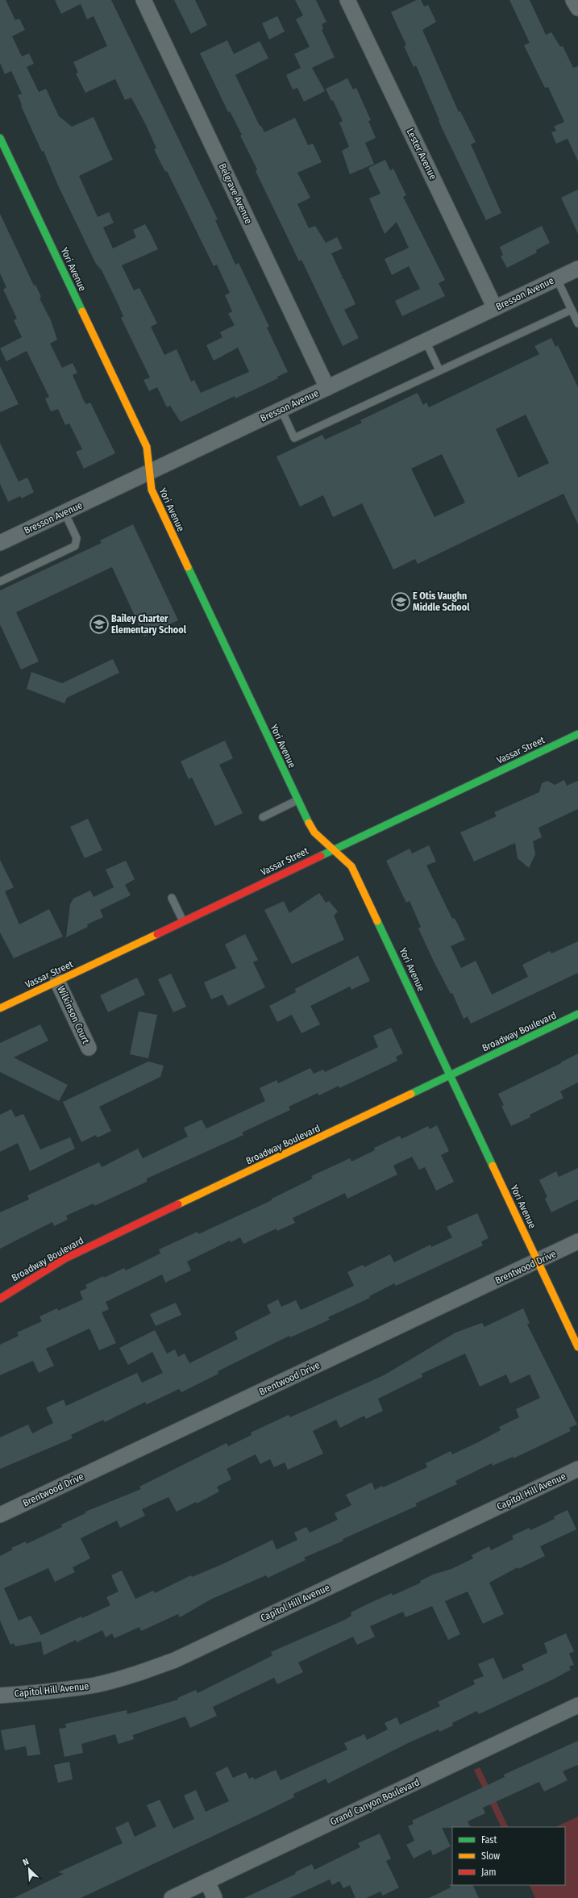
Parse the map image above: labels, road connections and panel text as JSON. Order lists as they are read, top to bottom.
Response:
{
  "streets": {
    "street": [
      "Lester Avenue",
      "Belgrave Avenue",
      "Yori Avenue",
      "Bresson Avenue",
      "Vassar Street",
      "Wilkinson Court",
      "Broadway Boulevard",
      "Brentwood Drive",
      "Capitol Hill Avenue",
      "Grand Canyon Boulevard"
    ]
  },
  "crossings": [
    ["Lester Avenue", "Bresson Avenue"],
    ["Belgrave Avenue", "Bresson Avenue"],
    ["Yori Avenue", "Bresson Avenue"],
    ["Yori Avenue", "Vassar Street"],
    ["Yori Avenue", "Broadway Boulevard"],
    ["Yori Avenue", "Brentwood Drive"],
    ["Vassar Street", "Wilkinson Court"]
  ],
  "places": {
    "school or university": ["E Otis Vaughn Middle School", "Bailey Charter Elementary School"]
  },
  "legend": ["Fast", "Slow", "Jam"],
  "north": "top left"
}
